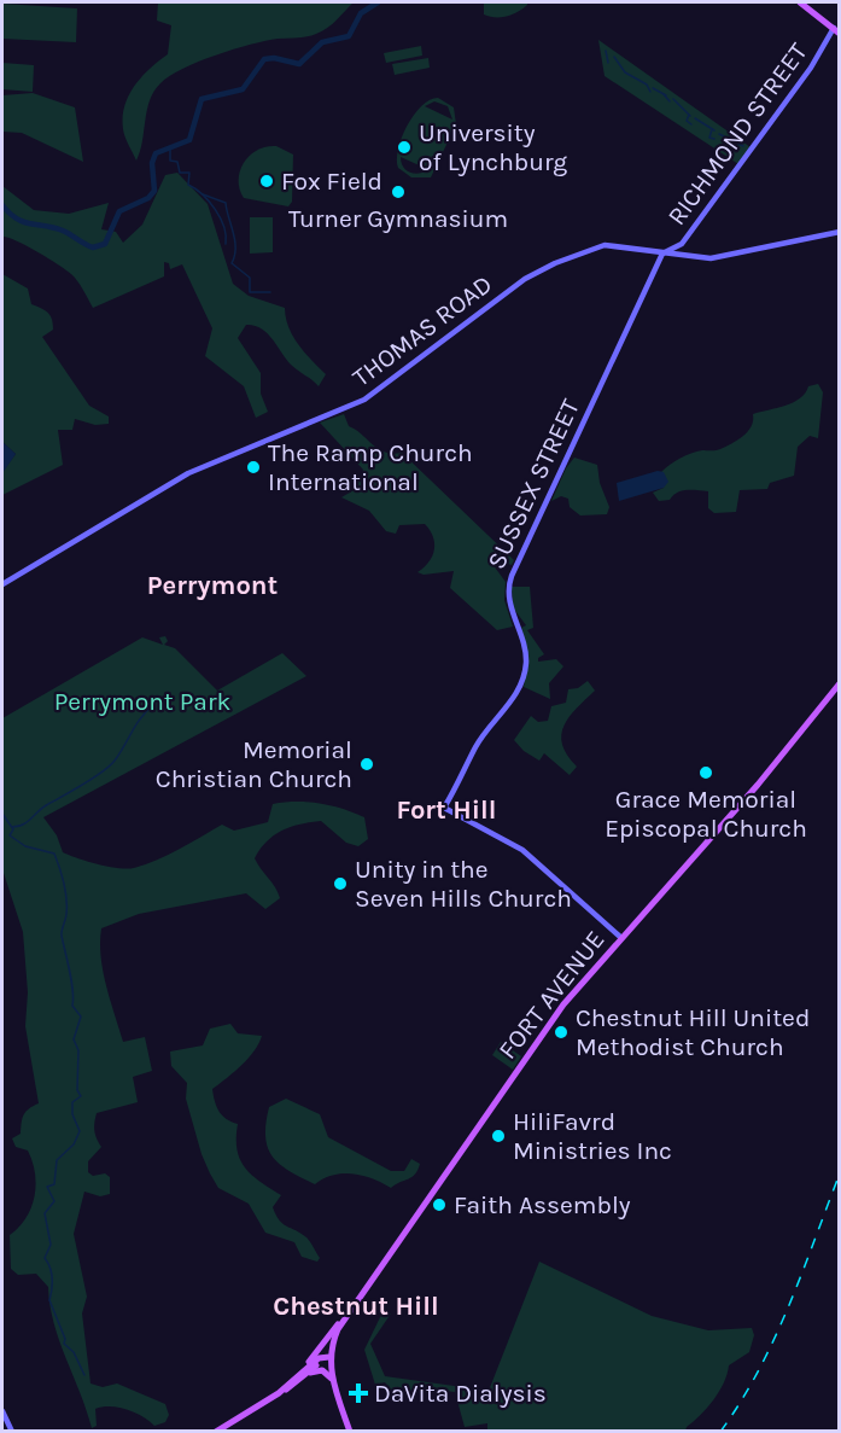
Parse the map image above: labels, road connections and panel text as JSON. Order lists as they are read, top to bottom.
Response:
{
  "streets": {
    "main road": ["FORT AVENUE"],
    "street": ["RICHMOND STREET", "THOMAS ROAD", "SUSSEX STREET"]
  },
  "crossings": [
    ["RICHMOND STREET", "THOMAS ROAD"],
    ["RICHMOND STREET", "SUSSEX STREET"],
    ["THOMAS ROAD", "SUSSEX STREET"],
    ["SUSSEX STREET", "FORT AVENUE"]
  ],
  "districts": ["Perrymont", "Fort Hill", "Chestnut Hill"],
  "parks": ["Perrymont Park"],
  "places": {
    "other": [
      "University of Lynchburg",
      "Fox Field",
      "Turner Gymnasium",
      "The Ramp Church International",
      "Memorial Christian Church",
      "Grace Memorial Episcopal Church",
      "Unity in the Seven Hills Church",
      "Chestnut Hill United Methodist Church",
      "HiliFavrd Ministries Inc",
      "Faith Assembly"
    ],
    "health": ["DaVita Dialysis"]
  }
}
